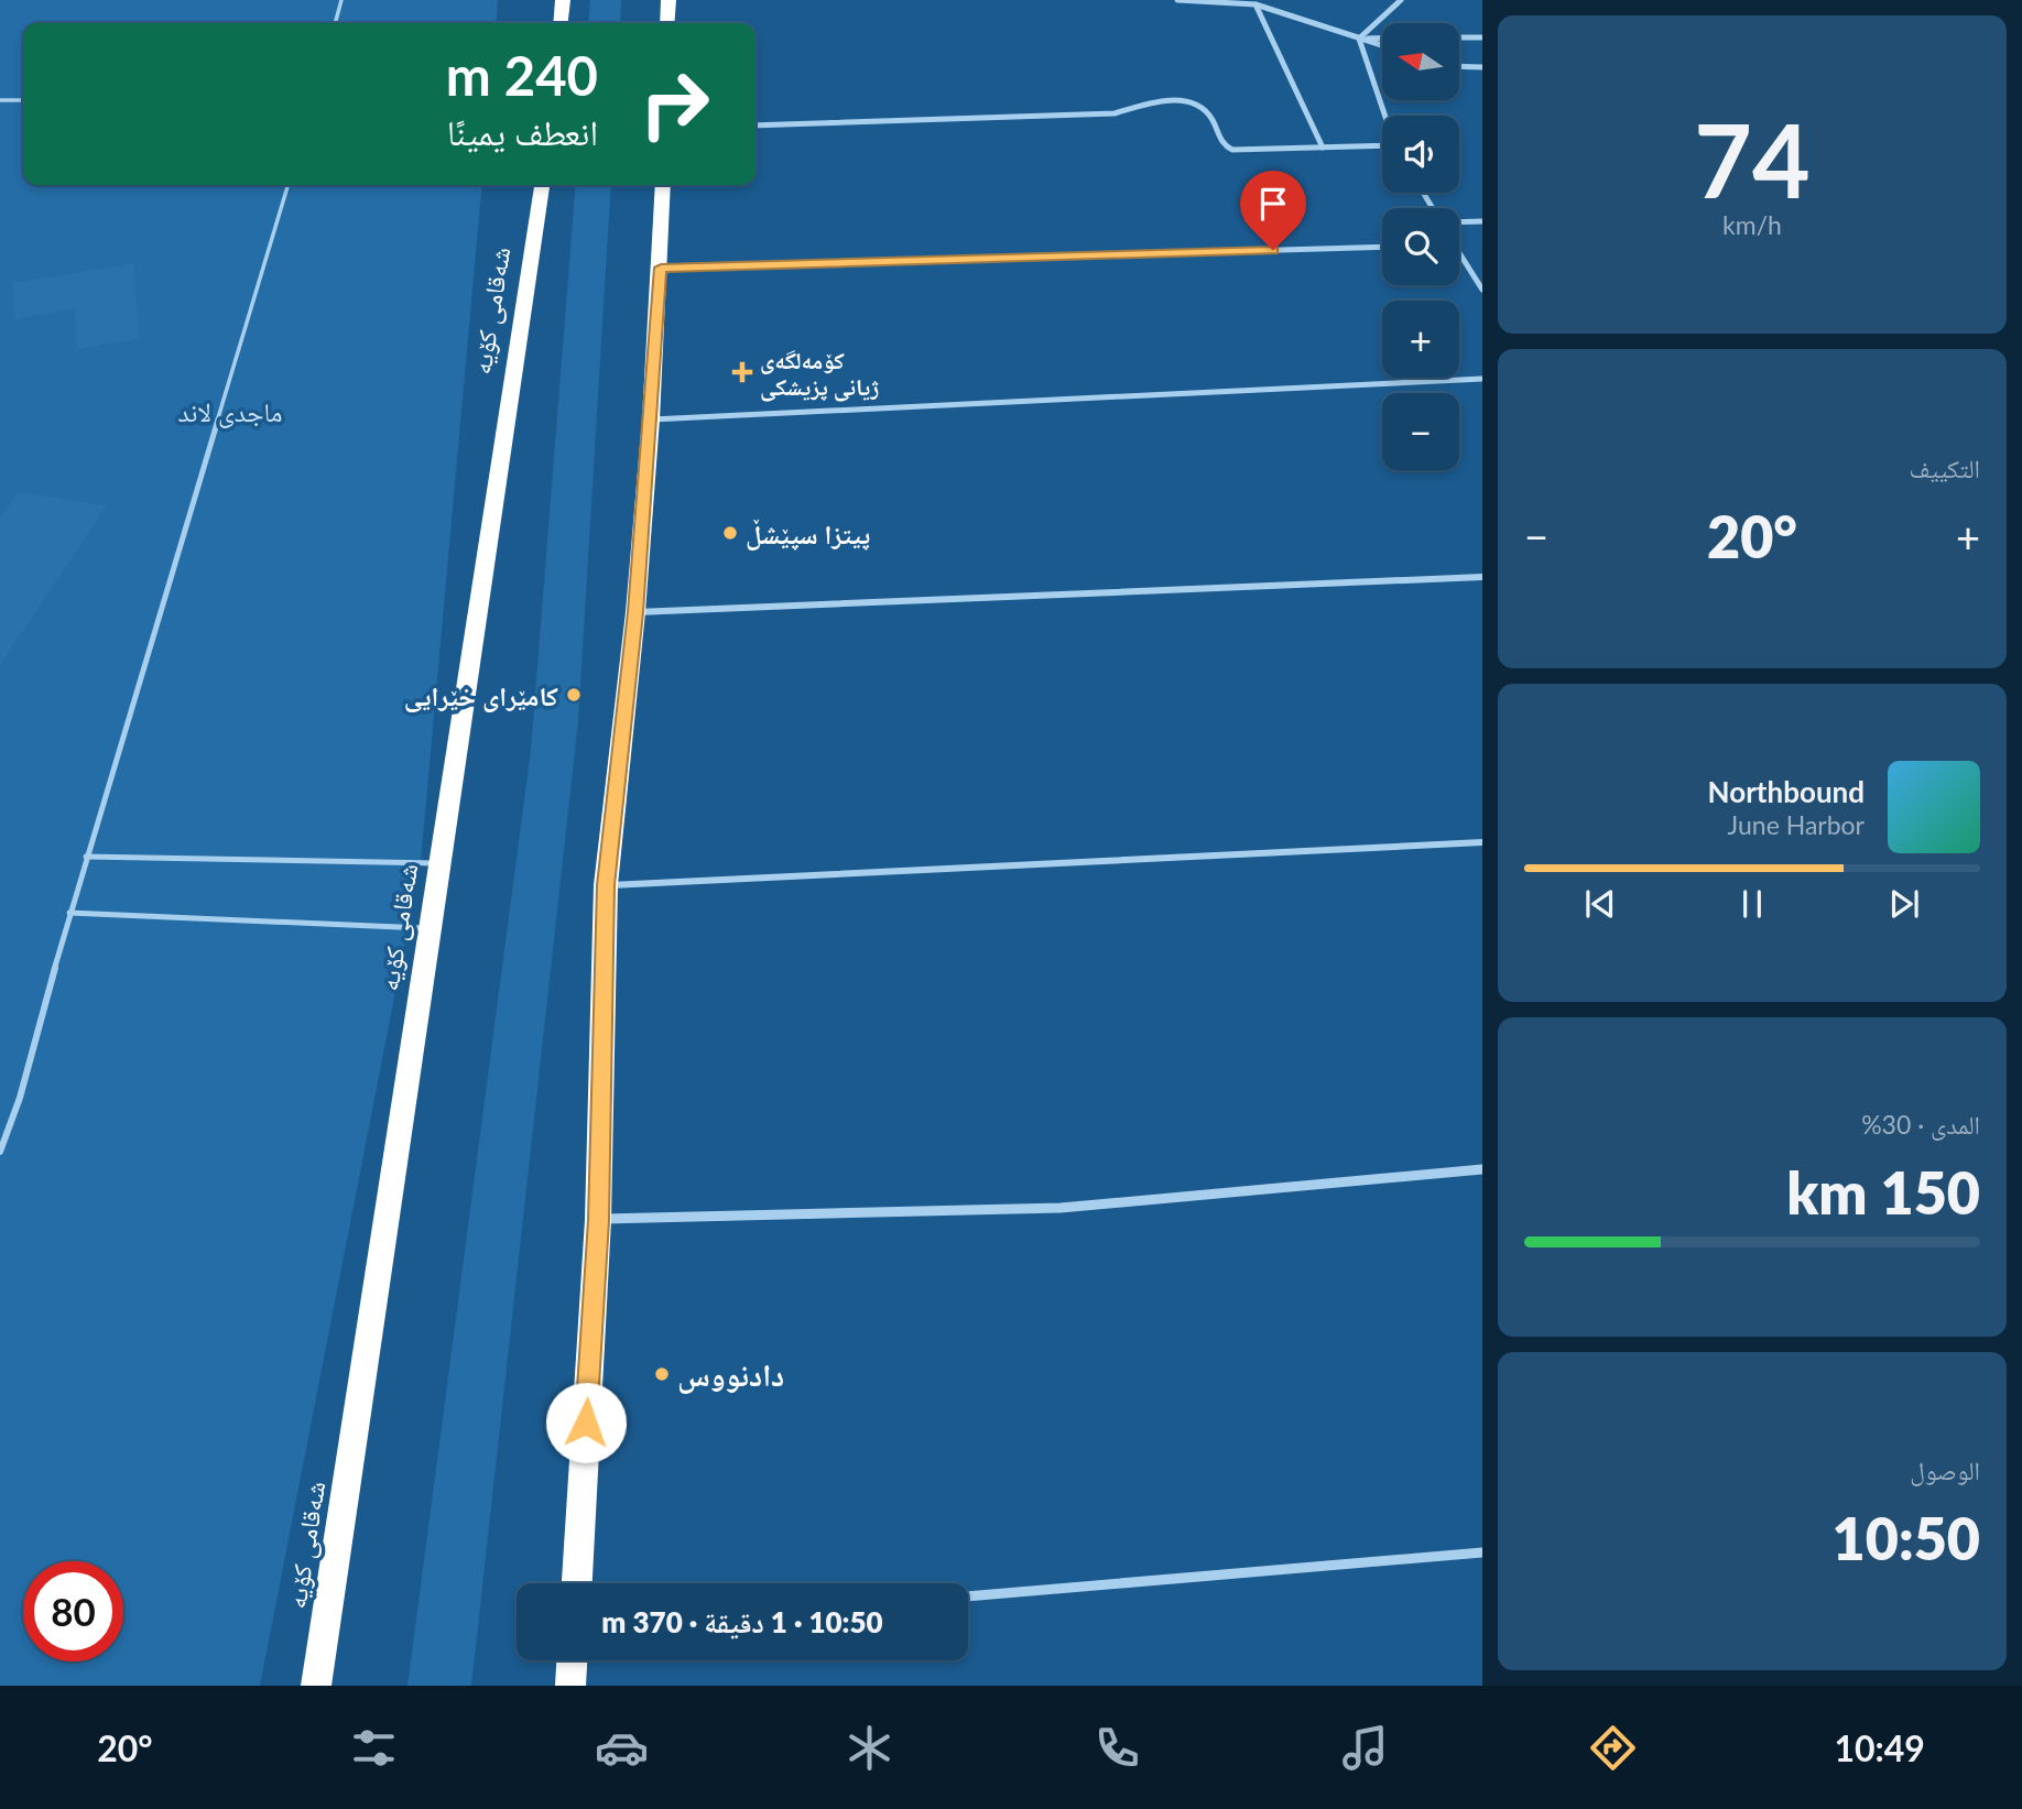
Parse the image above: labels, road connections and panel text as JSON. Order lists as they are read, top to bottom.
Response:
{
  "streets": {
    "highway": ["شەقامی کۆیە"]
  },
  "parks": ["ماجدی لاند"],
  "places": {
    "health": ["کۆمەلگەی ژیانی پزیشکی"],
    "other": ["پیتزا سپێشڵ", "كامێرای خێرایی", "دادنووس"]
  },
  "north": "left",
  "page": {
    "tile": [
      ["74", "km/h"],
      "التكييف",
      ["المدى · 30%", "150 km"],
      ["الوصول", "10:50"]
    ],
    "map_buttons": ["+", "−"],
    "turn": ["240 m", "انعطف يمينًا"],
    "heat": ["−", "20°", "+"],
    "song": ["Northbound", "June Harbor"],
    "limit": "80",
    "trip": "10:50 · 1 دقيقة · 370 m",
    "tabs": ["10:49", "20°"]
  }
}
